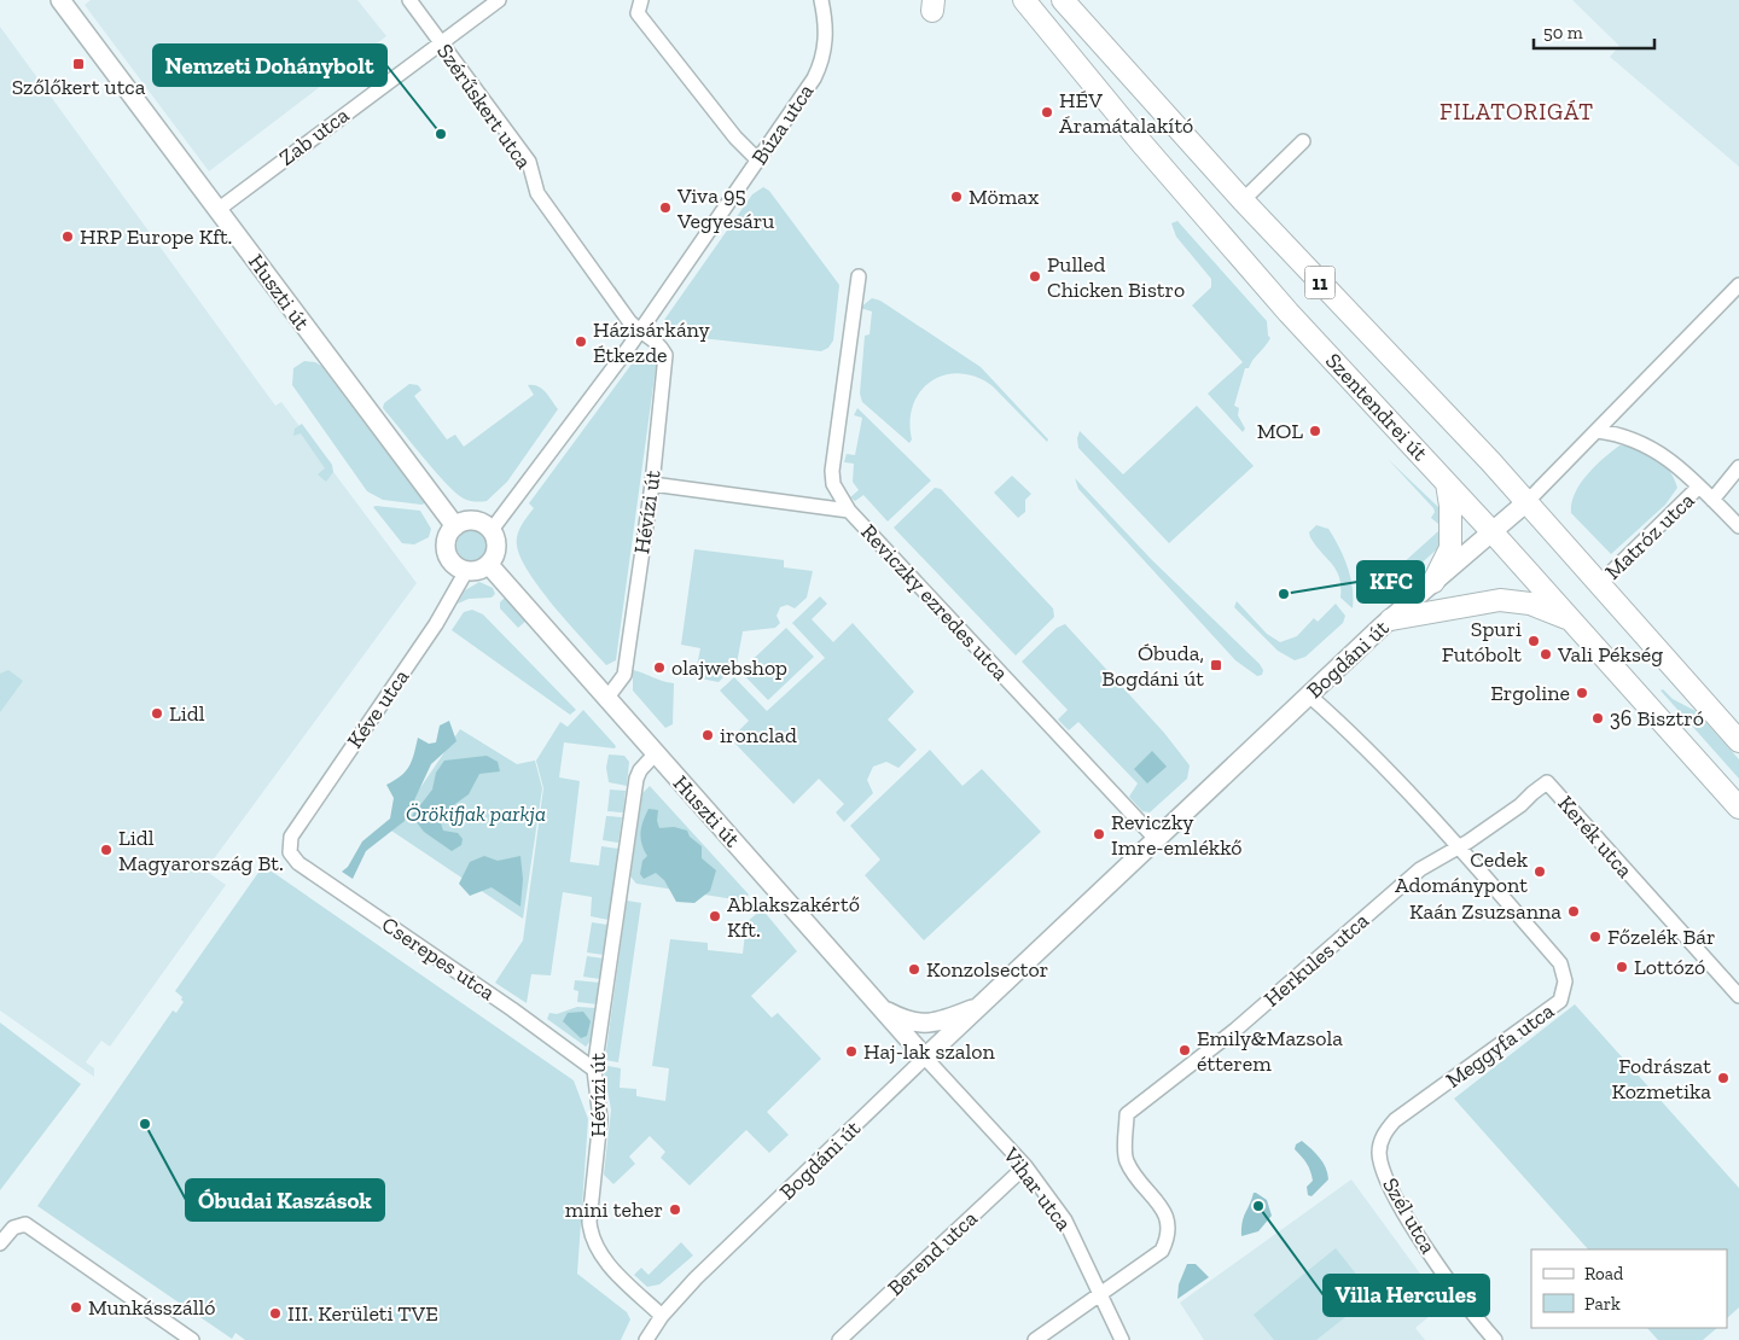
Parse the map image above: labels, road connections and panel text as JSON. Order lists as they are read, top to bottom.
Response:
{
  "streets": {
    "main road": ["11", "Szentendrei út"],
    "street": [
      "Szérűskert utca",
      "Búza utca",
      "Zab utca",
      "Huszti út",
      "Hévízi út",
      "Matróz utca",
      "Reviczky ezredes utca",
      "Bogdáni út",
      "Kéve utca",
      "Kerék utca",
      "Cserepes utca",
      "Herkules utca",
      "Meggyfa utca",
      "Vihar utca",
      "Szél utca",
      "Berend utca"
    ]
  },
  "crossings": [
    ["Szérűskert utca", "Búza utca"],
    ["Szérűskert utca", "Zab utca"],
    ["Szérűskert utca", "Hévízi út"],
    ["Búza utca", "Huszti út"],
    ["Búza utca", "Hévízi út"],
    ["Búza utca", "Kéve utca"],
    ["Zab utca", "Huszti út"],
    ["Huszti út", "Hévízi út"],
    ["Huszti út", "Bogdáni út"],
    ["Huszti út", "Kéve utca"],
    ["Huszti út", "Vihar utca"],
    ["Szentendrei út", "Matróz utca"],
    ["Szentendrei út", "Bogdáni út"],
    ["Hévízi út", "Reviczky ezredes utca"],
    ["Hévízi út", "Bogdáni út"],
    ["Hévízi út", "Cserepes utca"],
    ["Reviczky ezredes utca", "Bogdáni út"],
    ["Bogdáni út", "Vihar utca"],
    ["Kéve utca", "Cserepes utca"],
    ["Kerék utca", "Herkules utca"],
    ["Kerék utca", "Meggyfa utca"],
    ["Herkules utca", "Meggyfa utca"],
    ["Herkules utca", "Vihar utca"],
    ["Meggyfa utca", "Szél utca"],
    ["Vihar utca", "Berend utca"]
  ],
  "districts": ["FILATORIGÁT"],
  "parks": ["Örökifjak parkja"],
  "places": {
    "transit": ["Szőlőkert utca", "Óbuda, Bogdáni út"],
    "other": [
      "HÉV Áramátalakító",
      "Nemzeti Dohánybolt",
      "Mömax",
      "Viva 95 Vegyesáru",
      "HRP Europe Kft.",
      "Pulled Chicken Bistro",
      "Házisárkány Étkezde",
      "MOL",
      "KFC",
      "Spuri Futóbolt",
      "Vali Pékség",
      "olajwebshop",
      "Ergoline",
      "Lidl",
      "36 Bisztró",
      "ironclad",
      "Reviczky Imre-emlékkő",
      "Lidl Magyarország Bt.",
      "Cedek Adománypont",
      "Kaán Zsuzsanna",
      "Ablakszakértő Kft.",
      "Főzelék Bár",
      "Lottózó",
      "Konzolsector",
      "Emily&Mazsola étterem",
      "Haj-lak szalon",
      "Fodrászat Kozmetika",
      "Óbudai Kaszások",
      "Villa Hercules",
      "mini teher",
      "Munkásszálló",
      "III. Kerületi TVE"
    ]
  },
  "legend": ["Road", "Park"],
  "scale_bar": "50 m"
}
